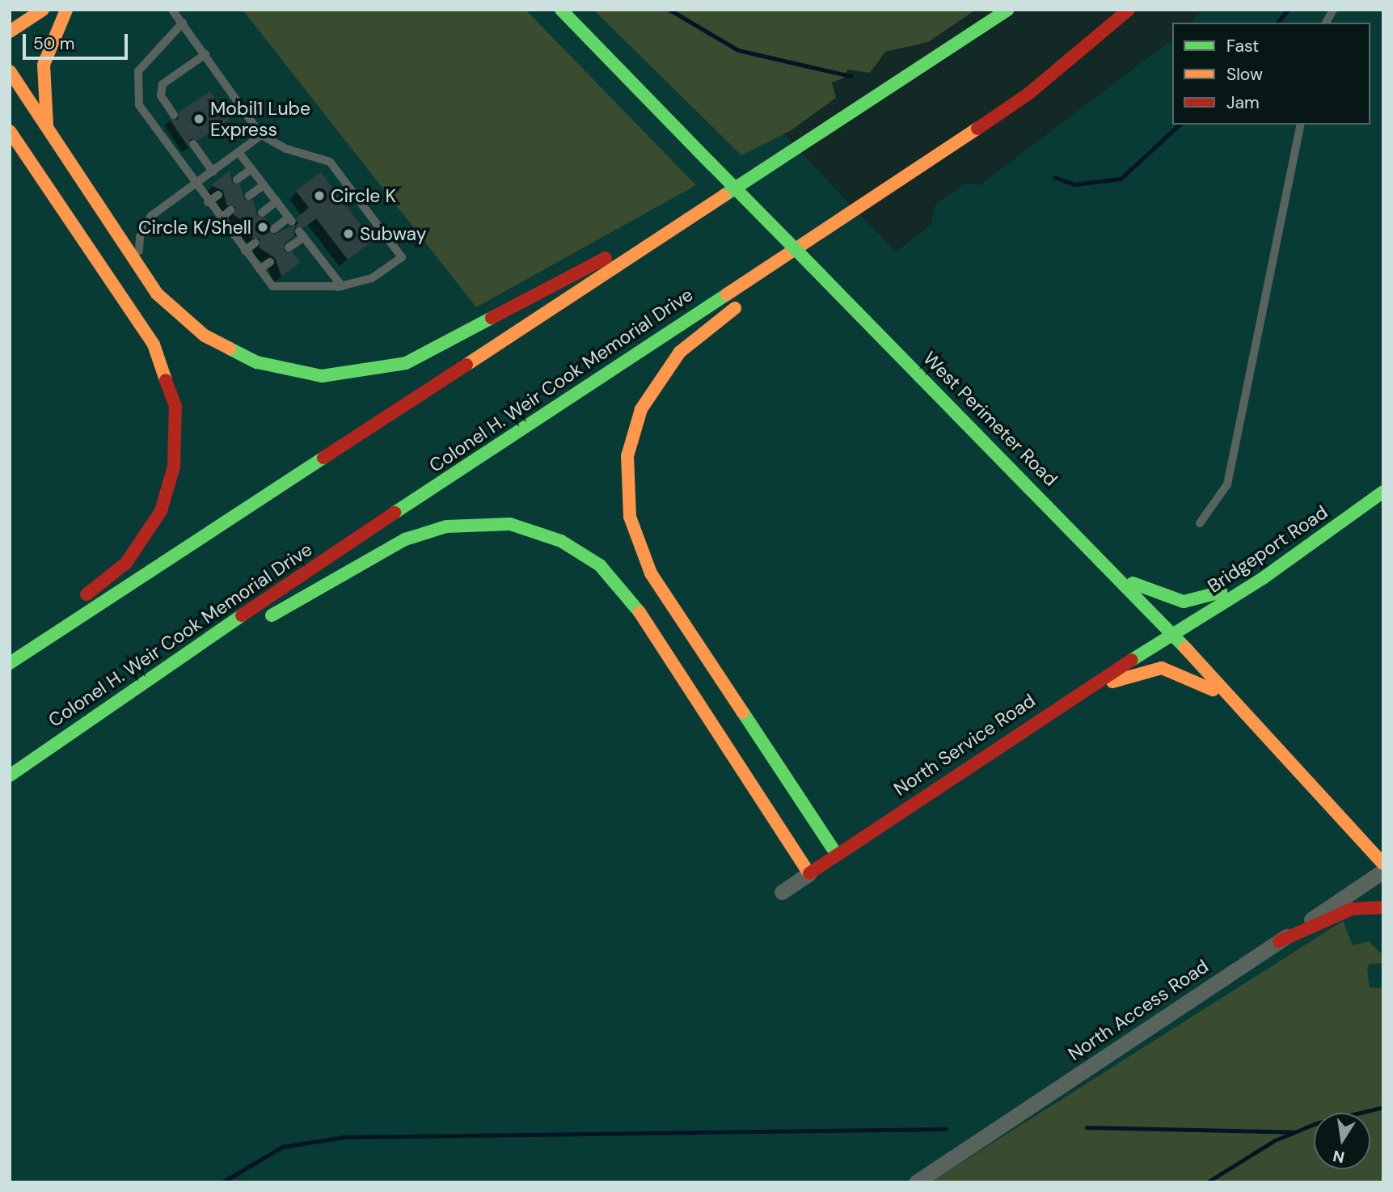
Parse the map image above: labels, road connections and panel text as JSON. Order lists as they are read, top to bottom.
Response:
{
  "streets": {
    "main road": [
      "Colonel H. Weir Cook Memorial Drive",
      "West Perimeter Road",
      "Bridgeport Road",
      "North Service Road"
    ],
    "street": ["North Access Road"]
  },
  "crossings": [
    ["West Perimeter Road", "Bridgeport Road"],
    ["West Perimeter Road", "North Service Road"],
    ["Bridgeport Road", "North Service Road"]
  ],
  "places": [
    "Mobil1 Lube Express",
    "Circle K",
    "Circle K/Shell",
    "Subway"
  ],
  "legend": ["Fast", "Slow", "Jam"],
  "scale_bar": "50 m",
  "north": "bottom"
}
